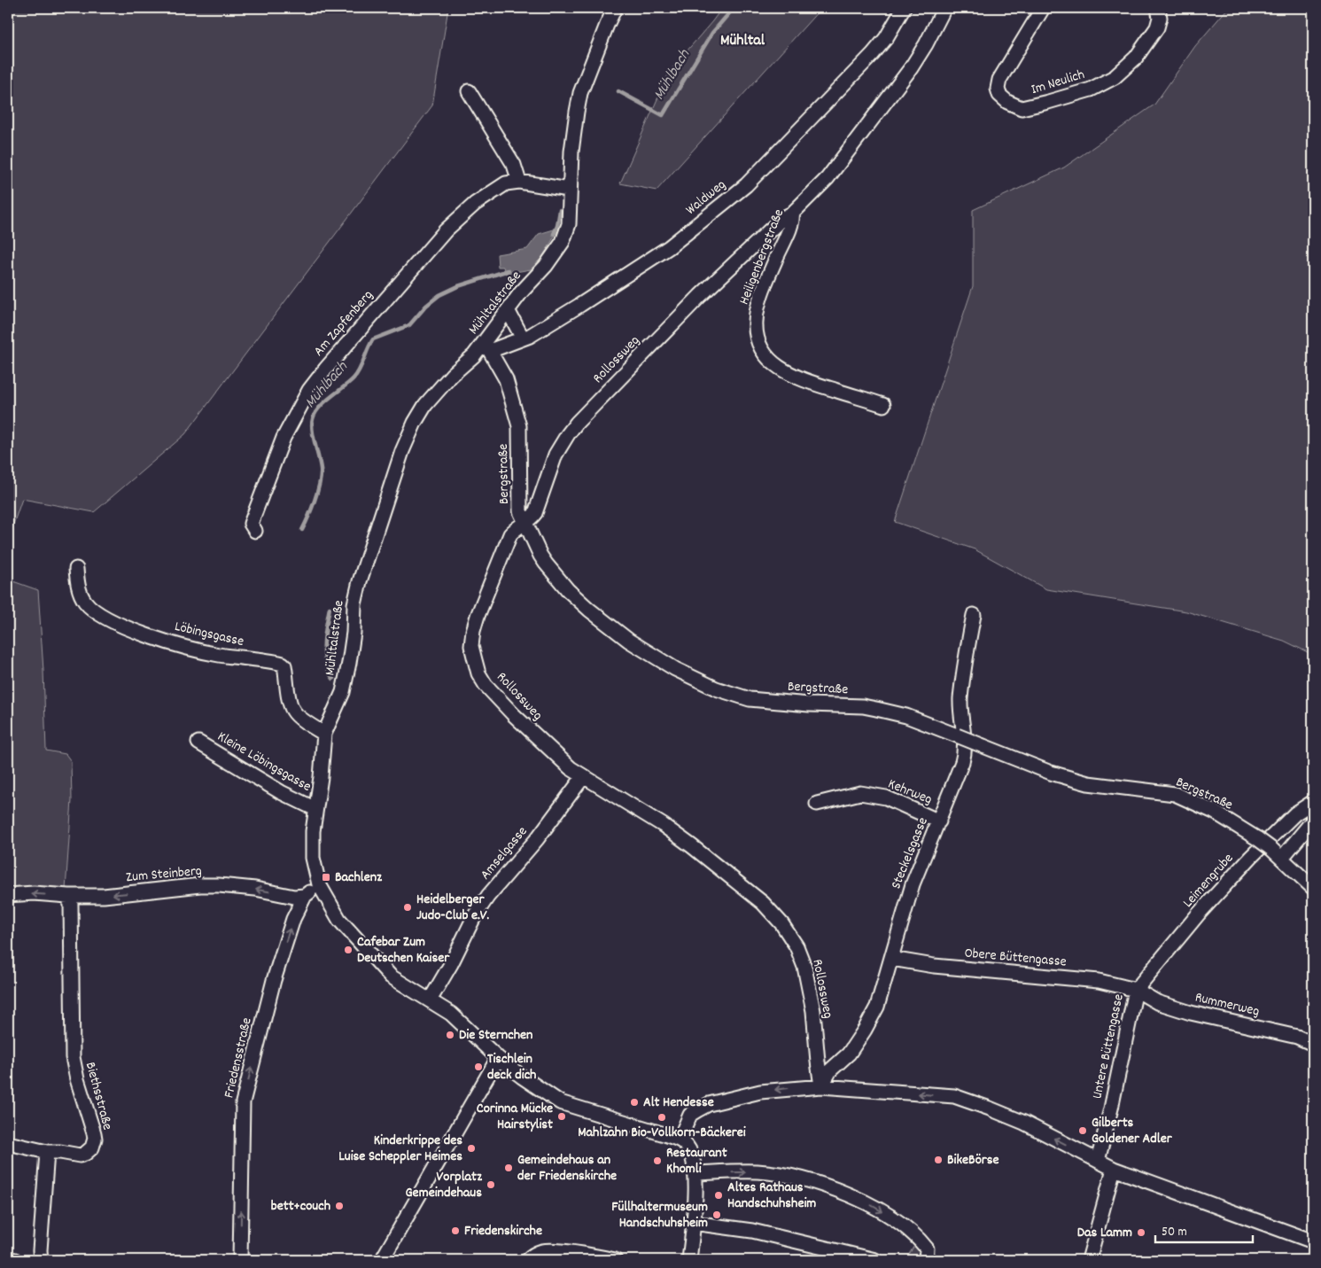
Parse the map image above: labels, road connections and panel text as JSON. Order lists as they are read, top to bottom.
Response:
{
  "streets": {
    "street": [
      "Im Neulich",
      "Waldweg",
      "Heiligenbergstraße",
      "Mühltalstraße",
      "Am Zapfenberg",
      "Rollossweg",
      "Bergstraße",
      "Löbingsgasse",
      "Kleine Löbingsgasse",
      "Kehrweg",
      "Amselgasse",
      "Steckelsgasse",
      "Zum Steinberg",
      "Leimengrube",
      "Obere Büttengasse",
      "Rummerweg",
      "Untere Büttengasse",
      "Friedensstraße",
      "Biethsstraße"
    ]
  },
  "crossings": [
    ["Waldweg", "Mühltalstraße"],
    ["Waldweg", "Bergstraße"],
    ["Heiligenbergstraße", "Rollossweg"],
    ["Mühltalstraße", "Am Zapfenberg"],
    ["Mühltalstraße", "Bergstraße"],
    ["Mühltalstraße", "Löbingsgasse"],
    ["Mühltalstraße", "Kleine Löbingsgasse"],
    ["Mühltalstraße", "Amselgasse"],
    ["Rollossweg", "Bergstraße"],
    ["Rollossweg", "Amselgasse"],
    ["Rollossweg", "Steckelsgasse"],
    ["Kehrweg", "Steckelsgasse"],
    ["Steckelsgasse", "Obere Büttengasse"],
    ["Zum Steinberg", "Friedensstraße"],
    ["Zum Steinberg", "Biethsstraße"],
    ["Leimengrube", "Obere Büttengasse"],
    ["Leimengrube", "Rummerweg"],
    ["Leimengrube", "Untere Büttengasse"],
    ["Obere Büttengasse", "Rummerweg"],
    ["Obere Büttengasse", "Untere Büttengasse"],
    ["Rummerweg", "Untere Büttengasse"]
  ],
  "one_way": ["Zum Steinberg", "Friedensstraße"],
  "districts": ["Mühltal"],
  "water": ["Mühlbach"],
  "places": {
    "transit": ["Bachlenz"],
    "other": [
      "Heidelberger Judo-Club e.V.",
      "Cafebar Zum Deutschen Kaiser",
      "Die Sternchen",
      "Tischlein deck dich",
      "Alt Hendesse",
      "Corinna Mücke Hairstylist",
      "Mahlzahn Bio-Vollkorn-Bäckerei",
      "Gilberts Goldener Adler",
      "Kinderkrippe des Luise Scheppler Heimes",
      "BikeBörse",
      "Restaurant Khomli",
      "Gemeindehaus an der Friedenskirche",
      "Vorplatz Gemeindehaus",
      "Altes Rathaus Handschuhsheim",
      "bett+couch",
      "Füllhaltermuseum Handschuhsheim",
      "Friedenskirche",
      "Das Lamm"
    ]
  },
  "scale_bar": "50 m"
}
